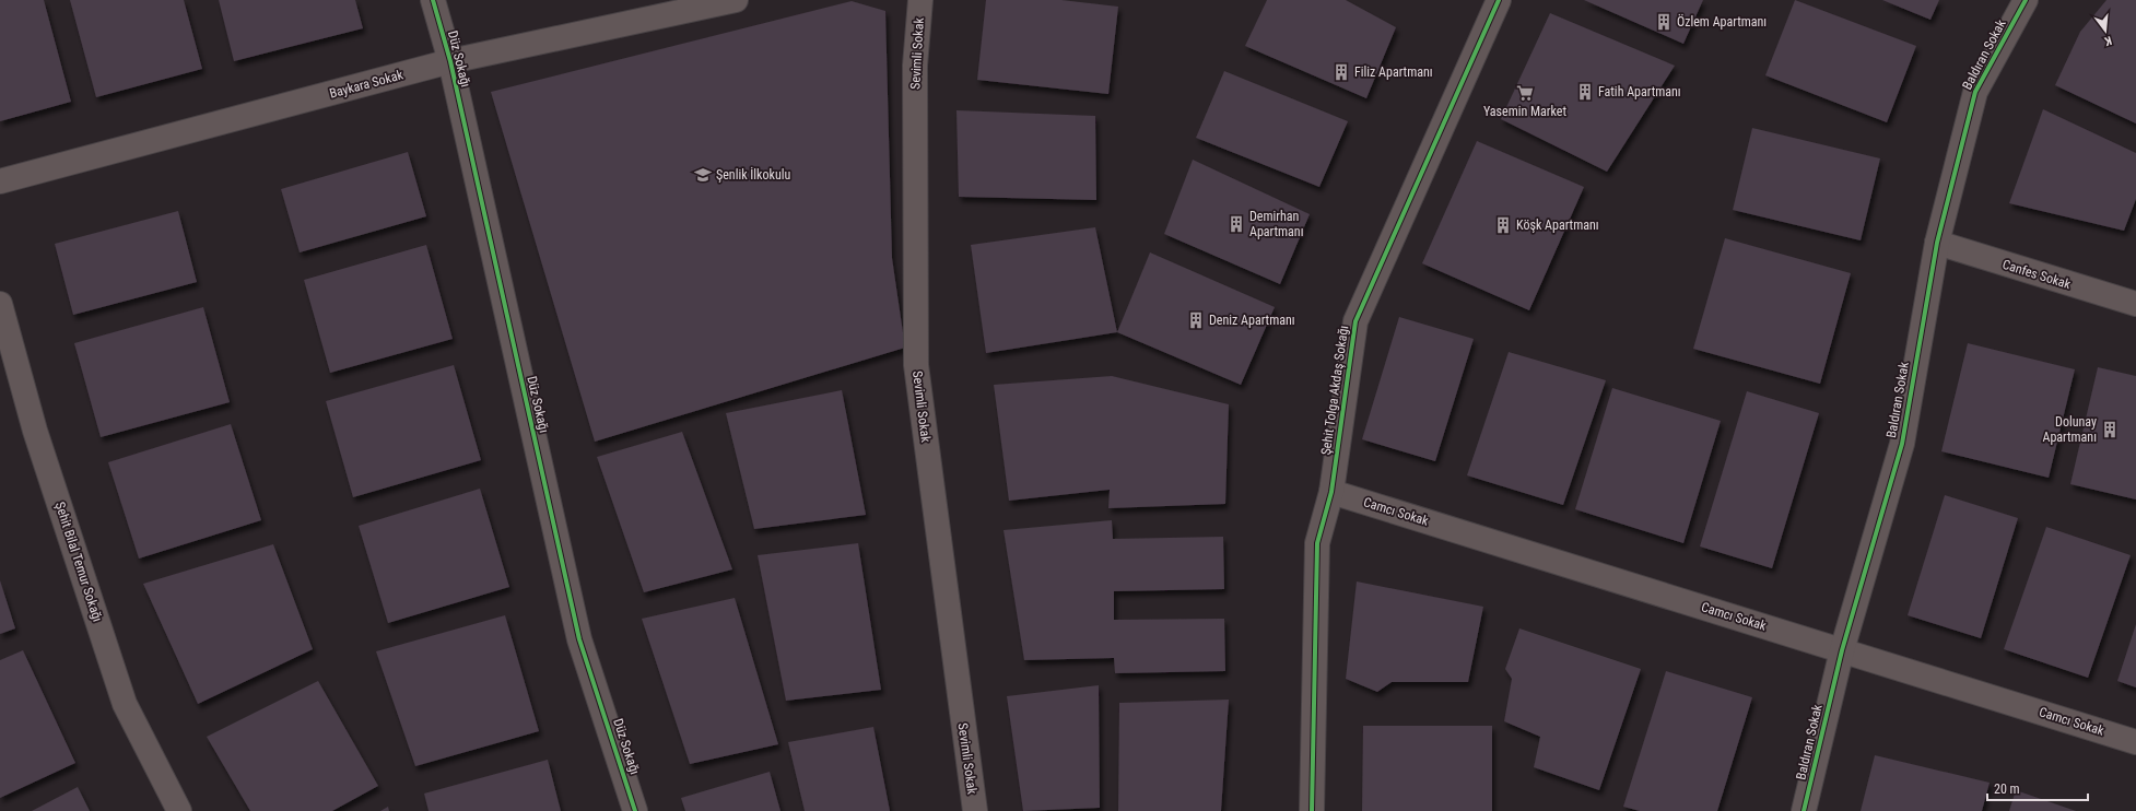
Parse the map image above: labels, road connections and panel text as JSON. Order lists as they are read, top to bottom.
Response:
{
  "streets": {
    "street": [
      "Sevimli Sokak",
      "Baldıran Sokak",
      "Düz Sokağı",
      "Baykara Sokak",
      "Canfes Sokak",
      "Şehit Tolga Akdaş Sokağı",
      "Camcı Sokak",
      "Şehit Bilal Temur Sokağı"
    ]
  },
  "crossings": [
    ["Baldıran Sokak", "Canfes Sokak"],
    ["Baldıran Sokak", "Camcı Sokak"],
    ["Düz Sokağı", "Baykara Sokak"],
    ["Şehit Tolga Akdaş Sokağı", "Camcı Sokak"]
  ],
  "places": {
    "building": [
      "Özlem Apartmanı",
      "Filiz Apartmanı",
      "Fatih Apartmanı",
      "Demirhan Apartmanı",
      "Köşk Apartmanı",
      "Deniz Apartmanı",
      "Dolunay Apartmanı"
    ],
    "supermarket": ["Yasemin Market"],
    "school or university": ["Şenlik İlkokulu"]
  },
  "scale_bar": "20 m",
  "north": "bottom"
}
